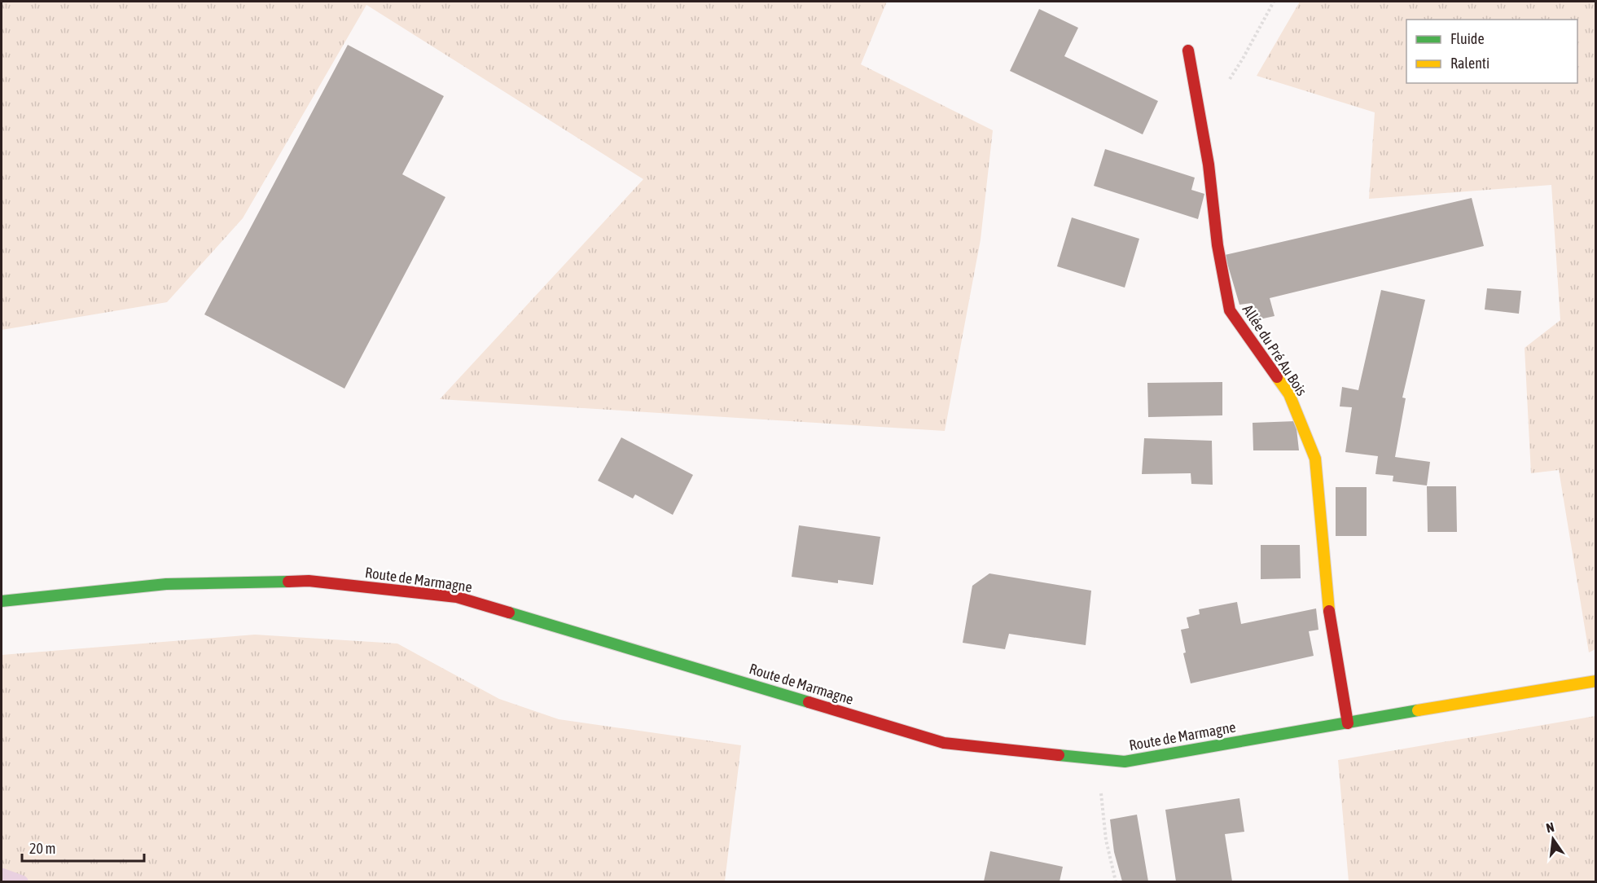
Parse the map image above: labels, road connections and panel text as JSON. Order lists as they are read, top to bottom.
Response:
{
  "streets": {
    "main road": ["Allée du Pré Au Bois", "Route de Marmagne"]
  },
  "crossings": [
    ["Allée du Pré Au Bois", "Route de Marmagne"]
  ],
  "legend": ["Fluide", "Ralenti"],
  "scale_bar": "20 m",
  "north": "top"
}
